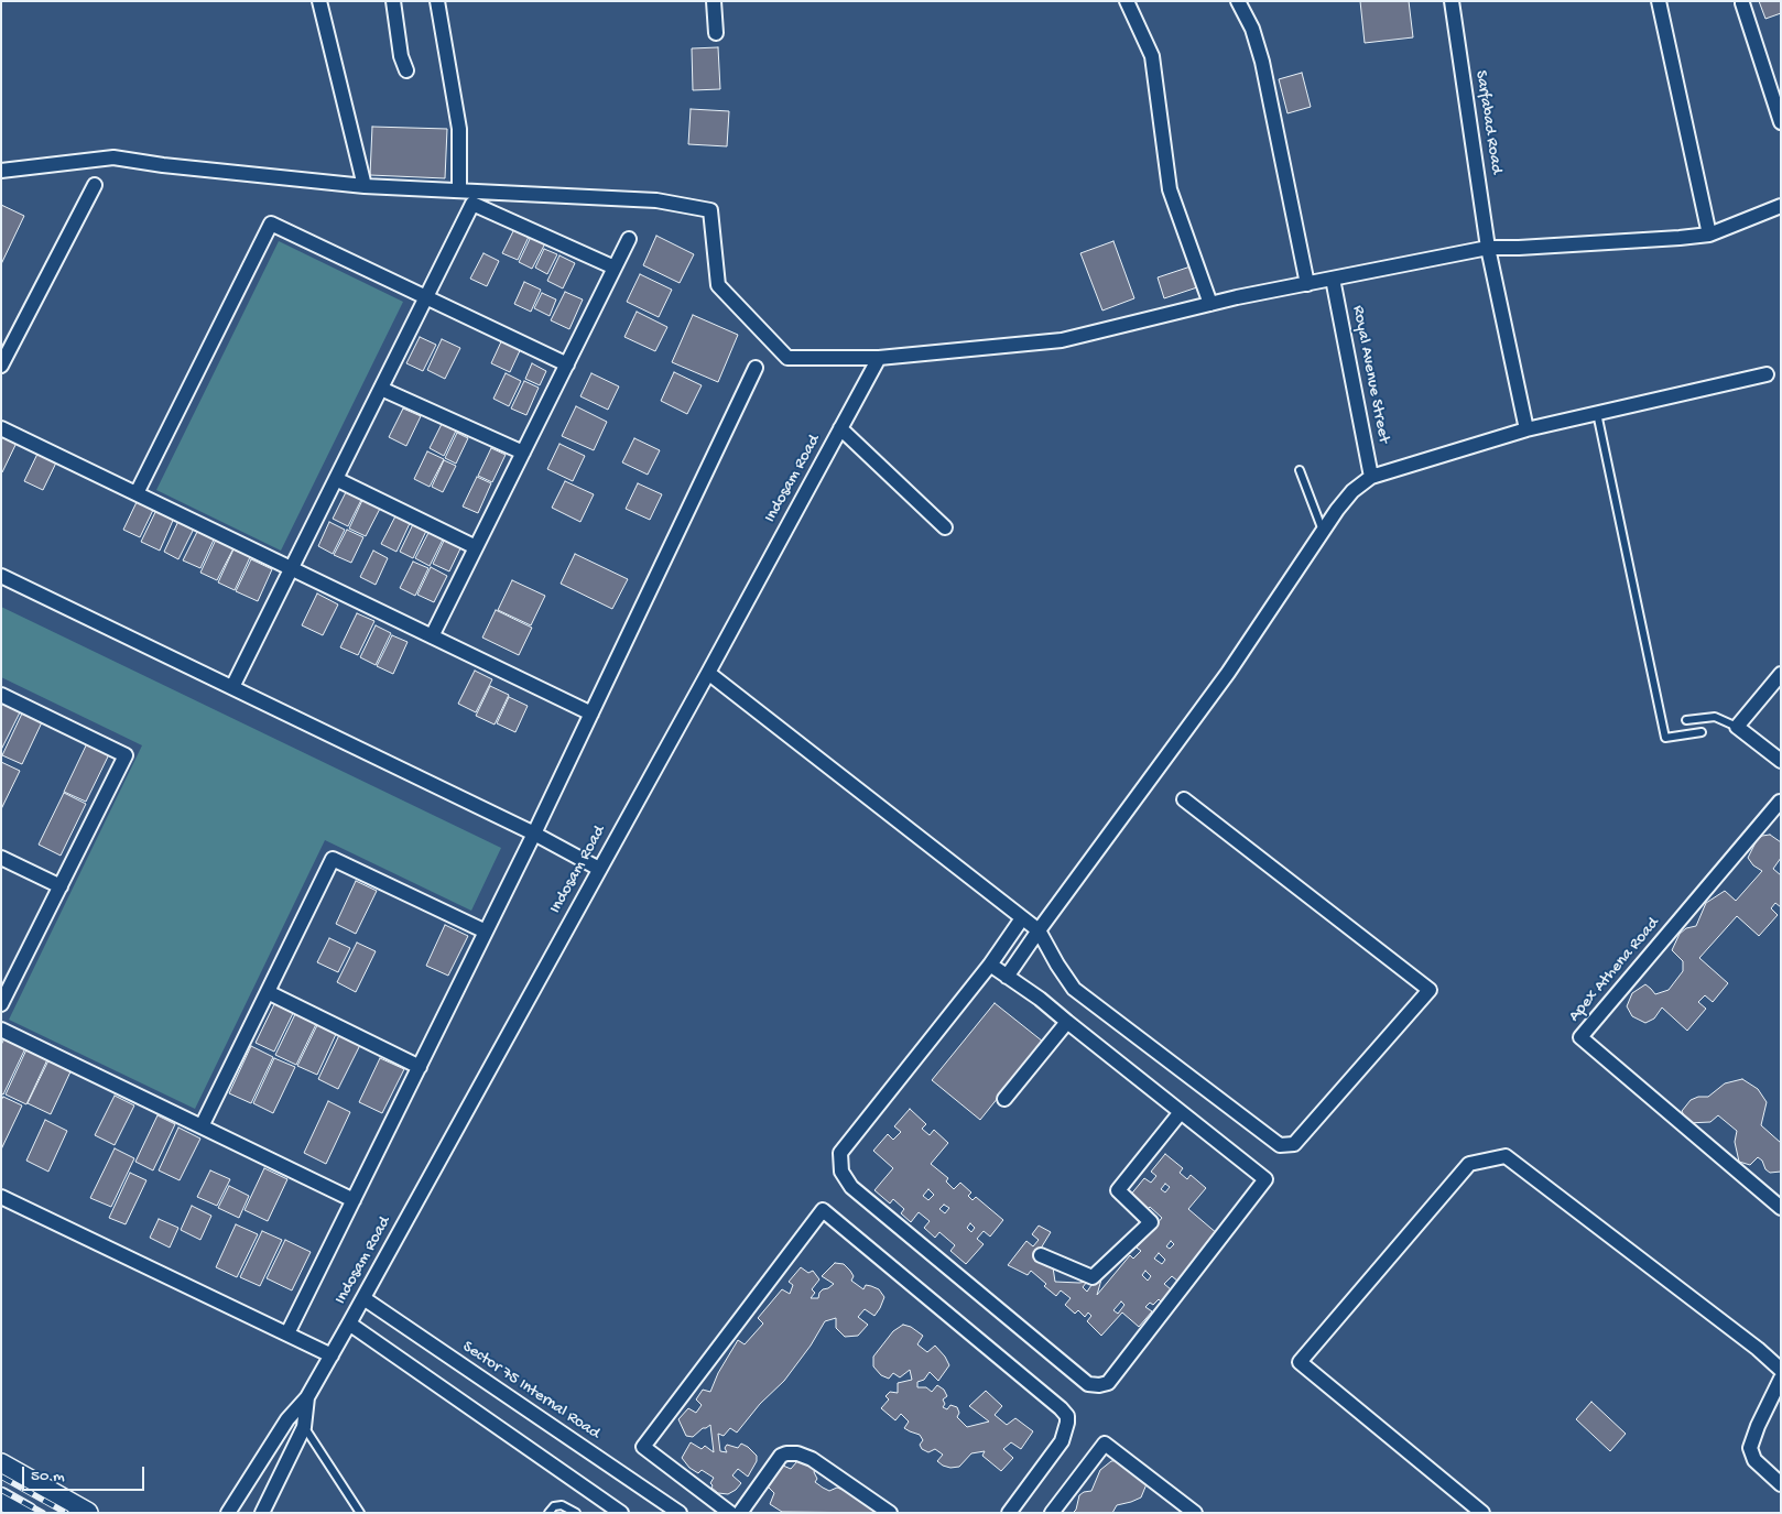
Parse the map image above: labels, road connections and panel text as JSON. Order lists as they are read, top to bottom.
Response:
{
  "streets": {
    "street": [
      "Sarfabad Road",
      "Royal Avenue Street",
      "Indosam Road",
      "Apex Athena Road",
      "Sector 75 Internal Road"
    ]
  },
  "crossings": [
    ["Indosam Road", "Sector 75 Internal Road"]
  ],
  "scale_bar": "50 m"
}
